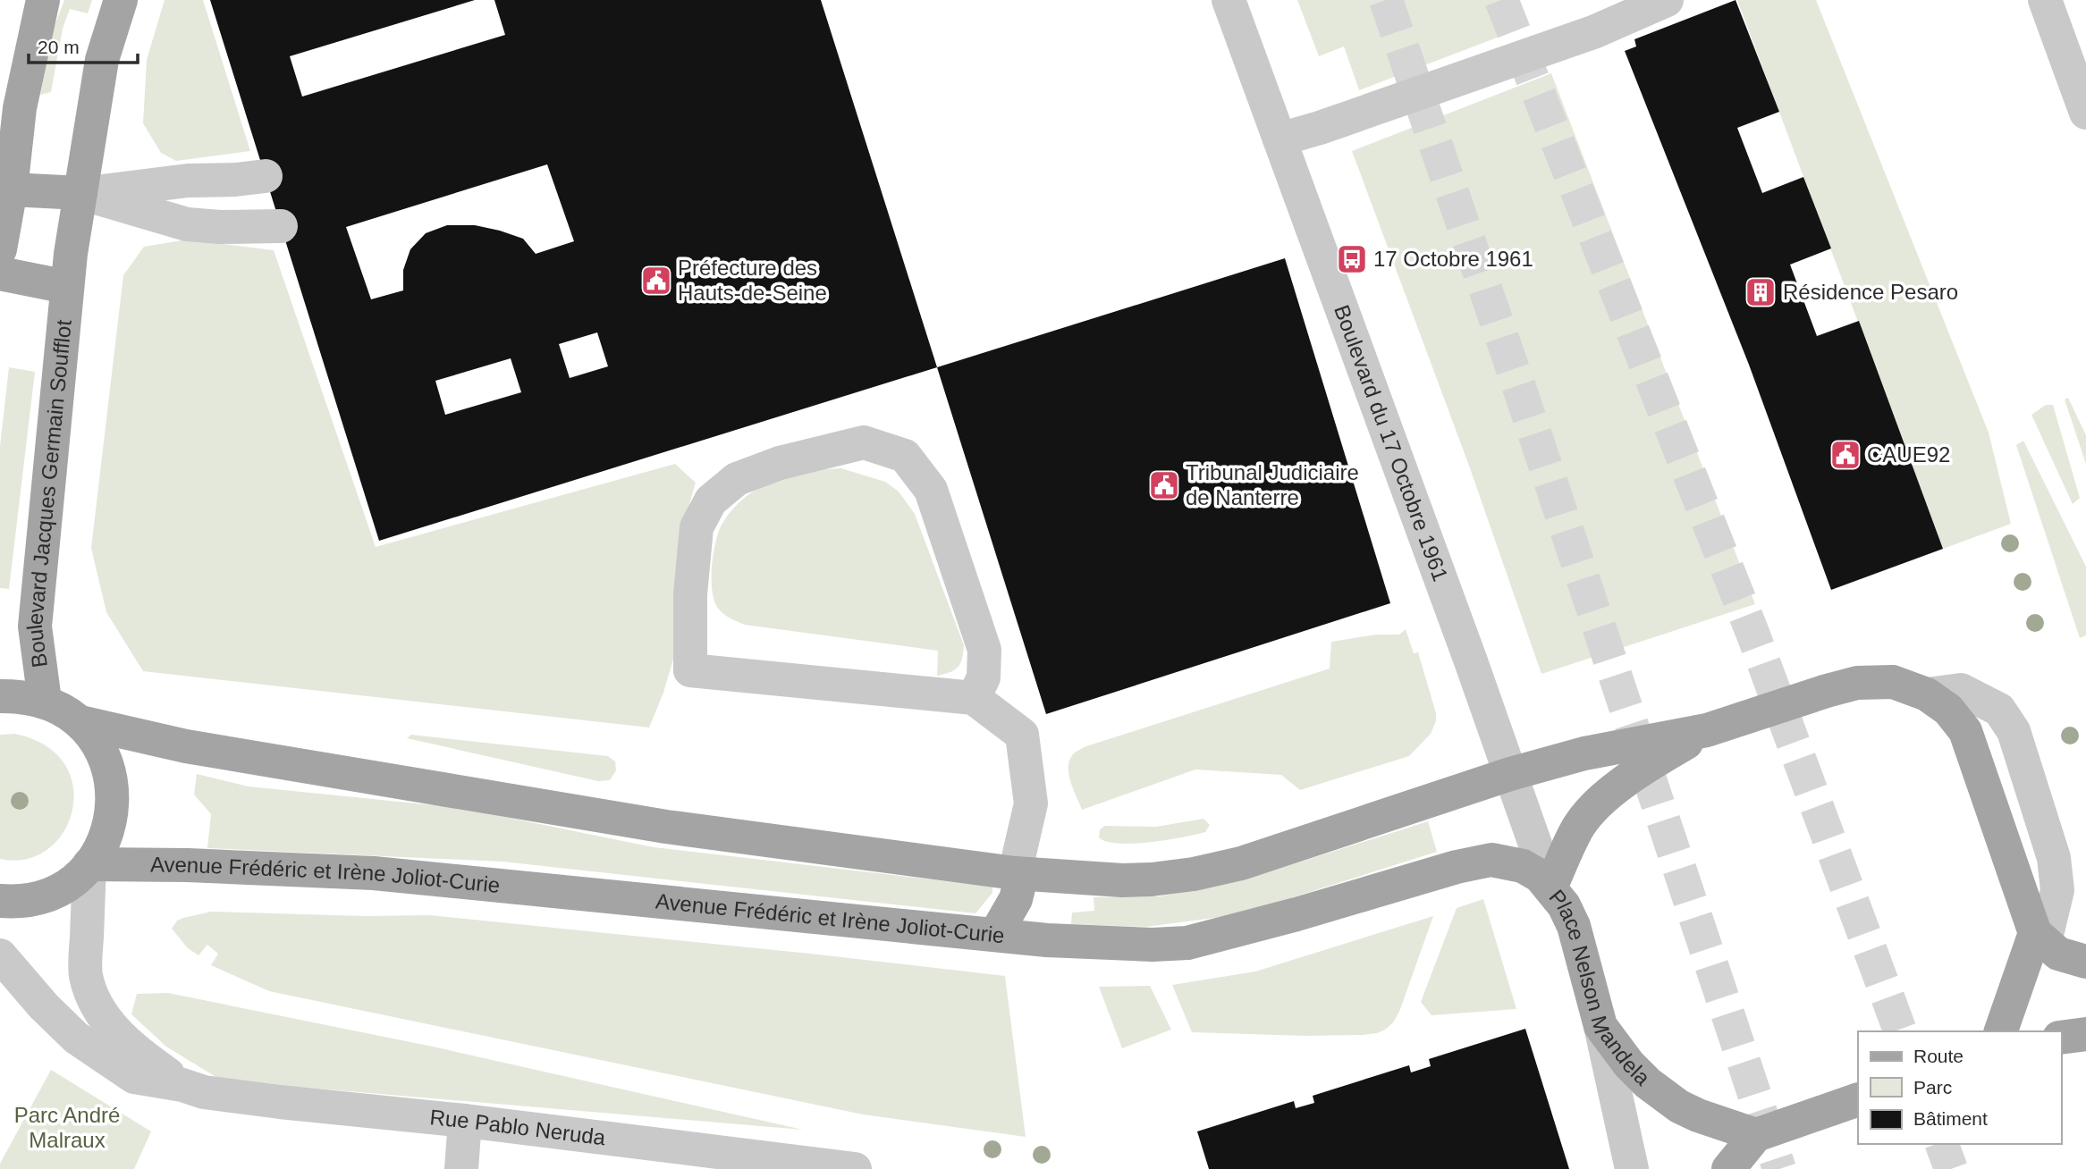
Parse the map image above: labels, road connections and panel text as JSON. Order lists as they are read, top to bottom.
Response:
{
  "streets": {
    "main road": ["Boulevard Jacques Germain Soufflot", "Avenue Frédéric et Irène Joliot-Curie", "Place Nelson Mandela"],
    "street": ["Boulevard du 17 Octobre 1961", "Rue Pablo Neruda"]
  },
  "crossings": [
    ["Boulevard du 17 Octobre 1961", "Avenue Frédéric et Irène Joliot-Curie"],
    ["Boulevard du 17 Octobre 1961", "Place Nelson Mandela"],
    ["Avenue Frédéric et Irène Joliot-Curie", "Place Nelson Mandela"],
    ["Avenue Frédéric et Irène Joliot-Curie", "Rue Pablo Neruda"]
  ],
  "parks": ["Parc André Malraux"],
  "places": {
    "bus stop": ["17 Octobre 1961"],
    "public building": ["Préfecture des Hauts-de-Seine", "CAUE92", "Tribunal Judiciaire de Nanterre"],
    "building": ["Résidence Pesaro"]
  },
  "legend": ["Route", "Parc", "Bâtiment"],
  "scale_bar": "20 m"
}
